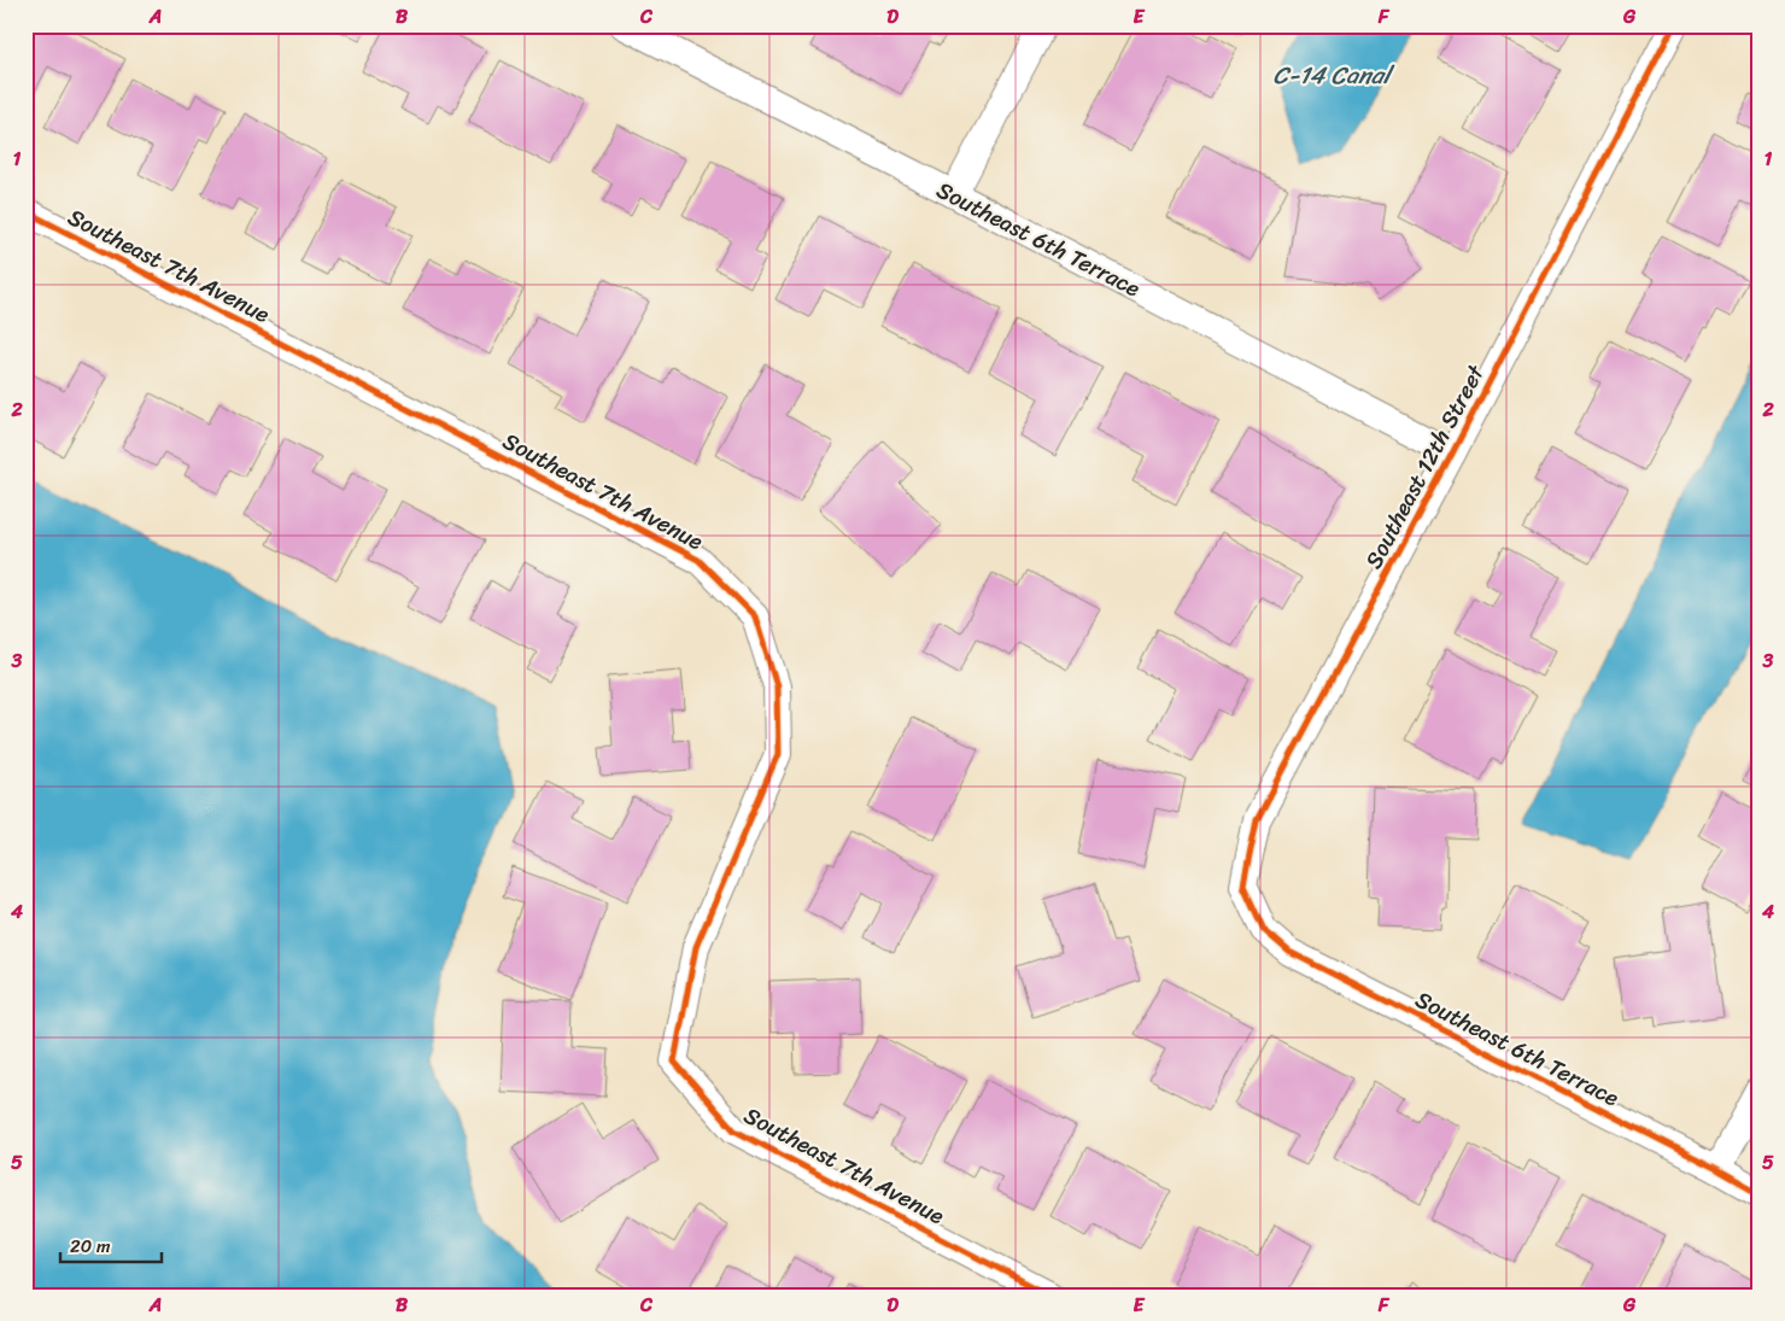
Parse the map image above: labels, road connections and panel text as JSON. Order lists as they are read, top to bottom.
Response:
{
  "streets": {
    "street": ["Southeast 6th Terrace", "Southeast 7th Avenue", "Southeast 12th Street"]
  },
  "crossings": [
    ["Southeast 6th Terrace", "Southeast 12th Street"]
  ],
  "water": ["C-14 Canal"],
  "scale_bar": "20 m",
  "grid": {
    "columns": [
      "A",
      "B",
      "C",
      "D",
      "E",
      "F",
      "G"
    ],
    "rows": [
      "1",
      "2",
      "3",
      "4",
      "5"
    ]
  }
}
